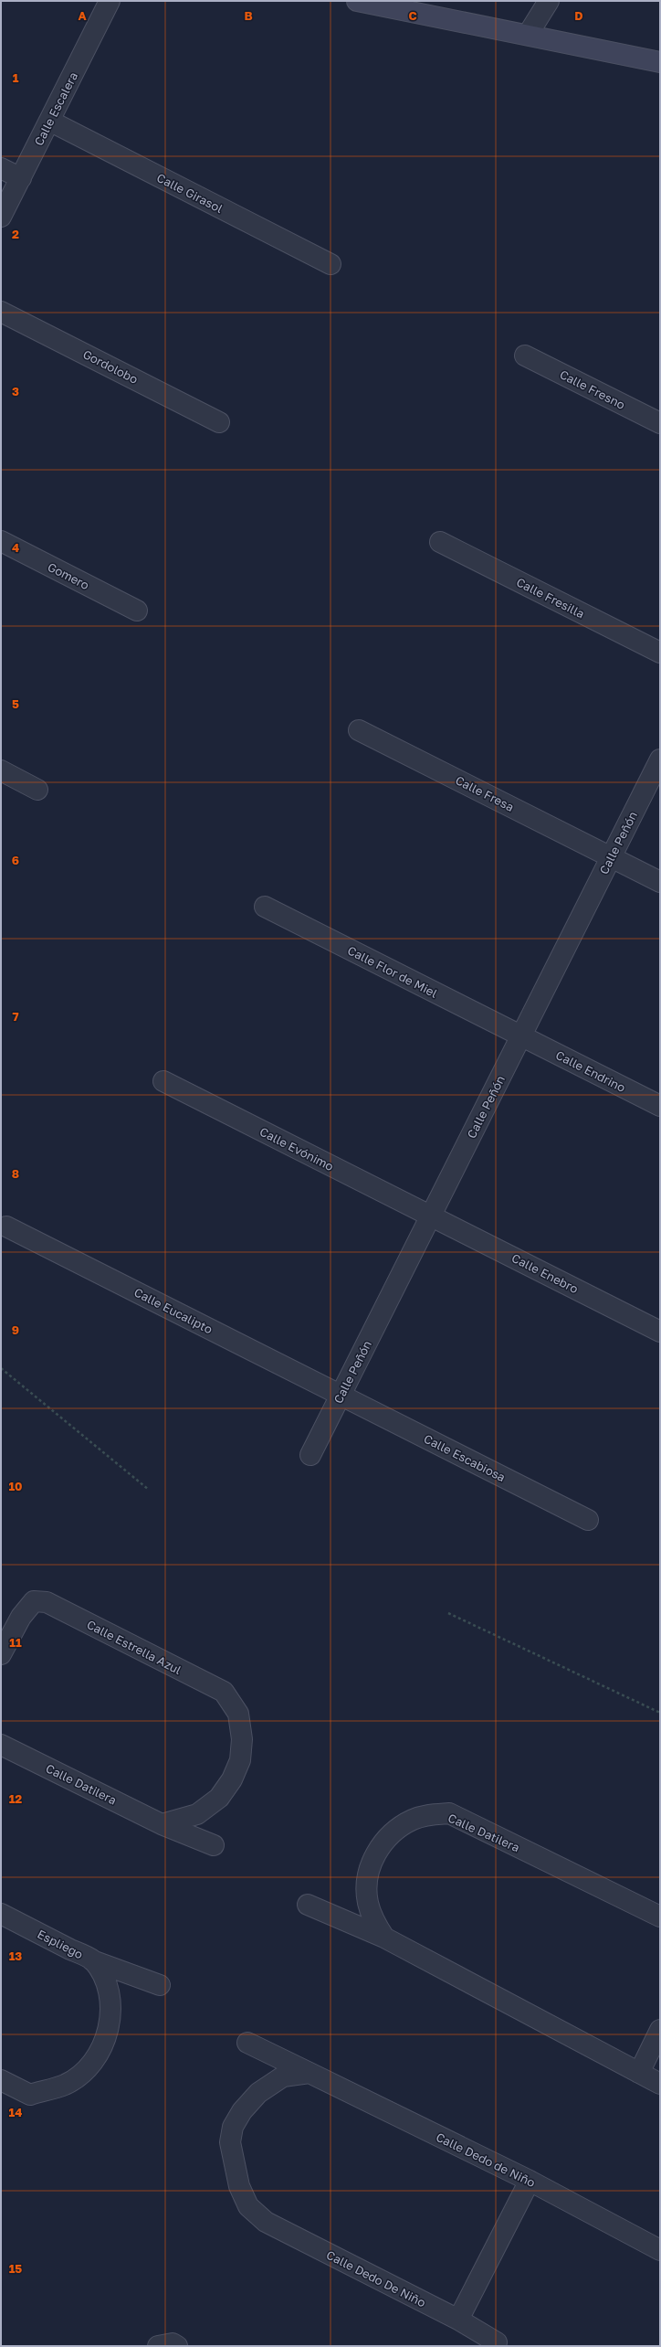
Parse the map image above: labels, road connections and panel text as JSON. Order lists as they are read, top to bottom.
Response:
{
  "streets": {
    "street": [
      "Calle Escalera",
      "Calle Girasol",
      "Gordolobo",
      "Calle Fresno",
      "Gomero",
      "Calle Fresilla",
      "Calle Fresa",
      "Calle Peñón",
      "Calle Flor de Miel",
      "Calle Endrino",
      "Calle Evónimo",
      "Calle Enebro",
      "Calle Eucalipto",
      "Calle Escabiosa",
      "Calle Estrella Azul",
      "Calle Datilera",
      "Espliego",
      "Calle Dedo de Niño",
      "Calle Dedo De Niño"
    ]
  },
  "crossings": [
    ["Calle Escalera", "Calle Girasol"],
    ["Calle Fresa", "Calle Peñón"],
    ["Calle Peñón", "Calle Flor de Miel"],
    ["Calle Peñón", "Calle Endrino"],
    ["Calle Peñón", "Calle Evónimo"],
    ["Calle Peñón", "Calle Enebro"],
    ["Calle Peñón", "Calle Eucalipto"],
    ["Calle Peñón", "Calle Escabiosa"],
    ["Calle Flor de Miel", "Calle Endrino"],
    ["Calle Evónimo", "Calle Enebro"],
    ["Calle Eucalipto", "Calle Escabiosa"],
    ["Calle Estrella Azul", "Calle Datilera"],
    ["Calle Dedo de Niño", "Calle Dedo De Niño"]
  ],
  "grid": {
    "columns": [
      "A",
      "B",
      "C",
      "D"
    ],
    "rows": [
      "1",
      "2",
      "3",
      "4",
      "5",
      "6",
      "7",
      "8",
      "9",
      "10",
      "11",
      "12",
      "13",
      "14",
      "15"
    ]
  }
}
